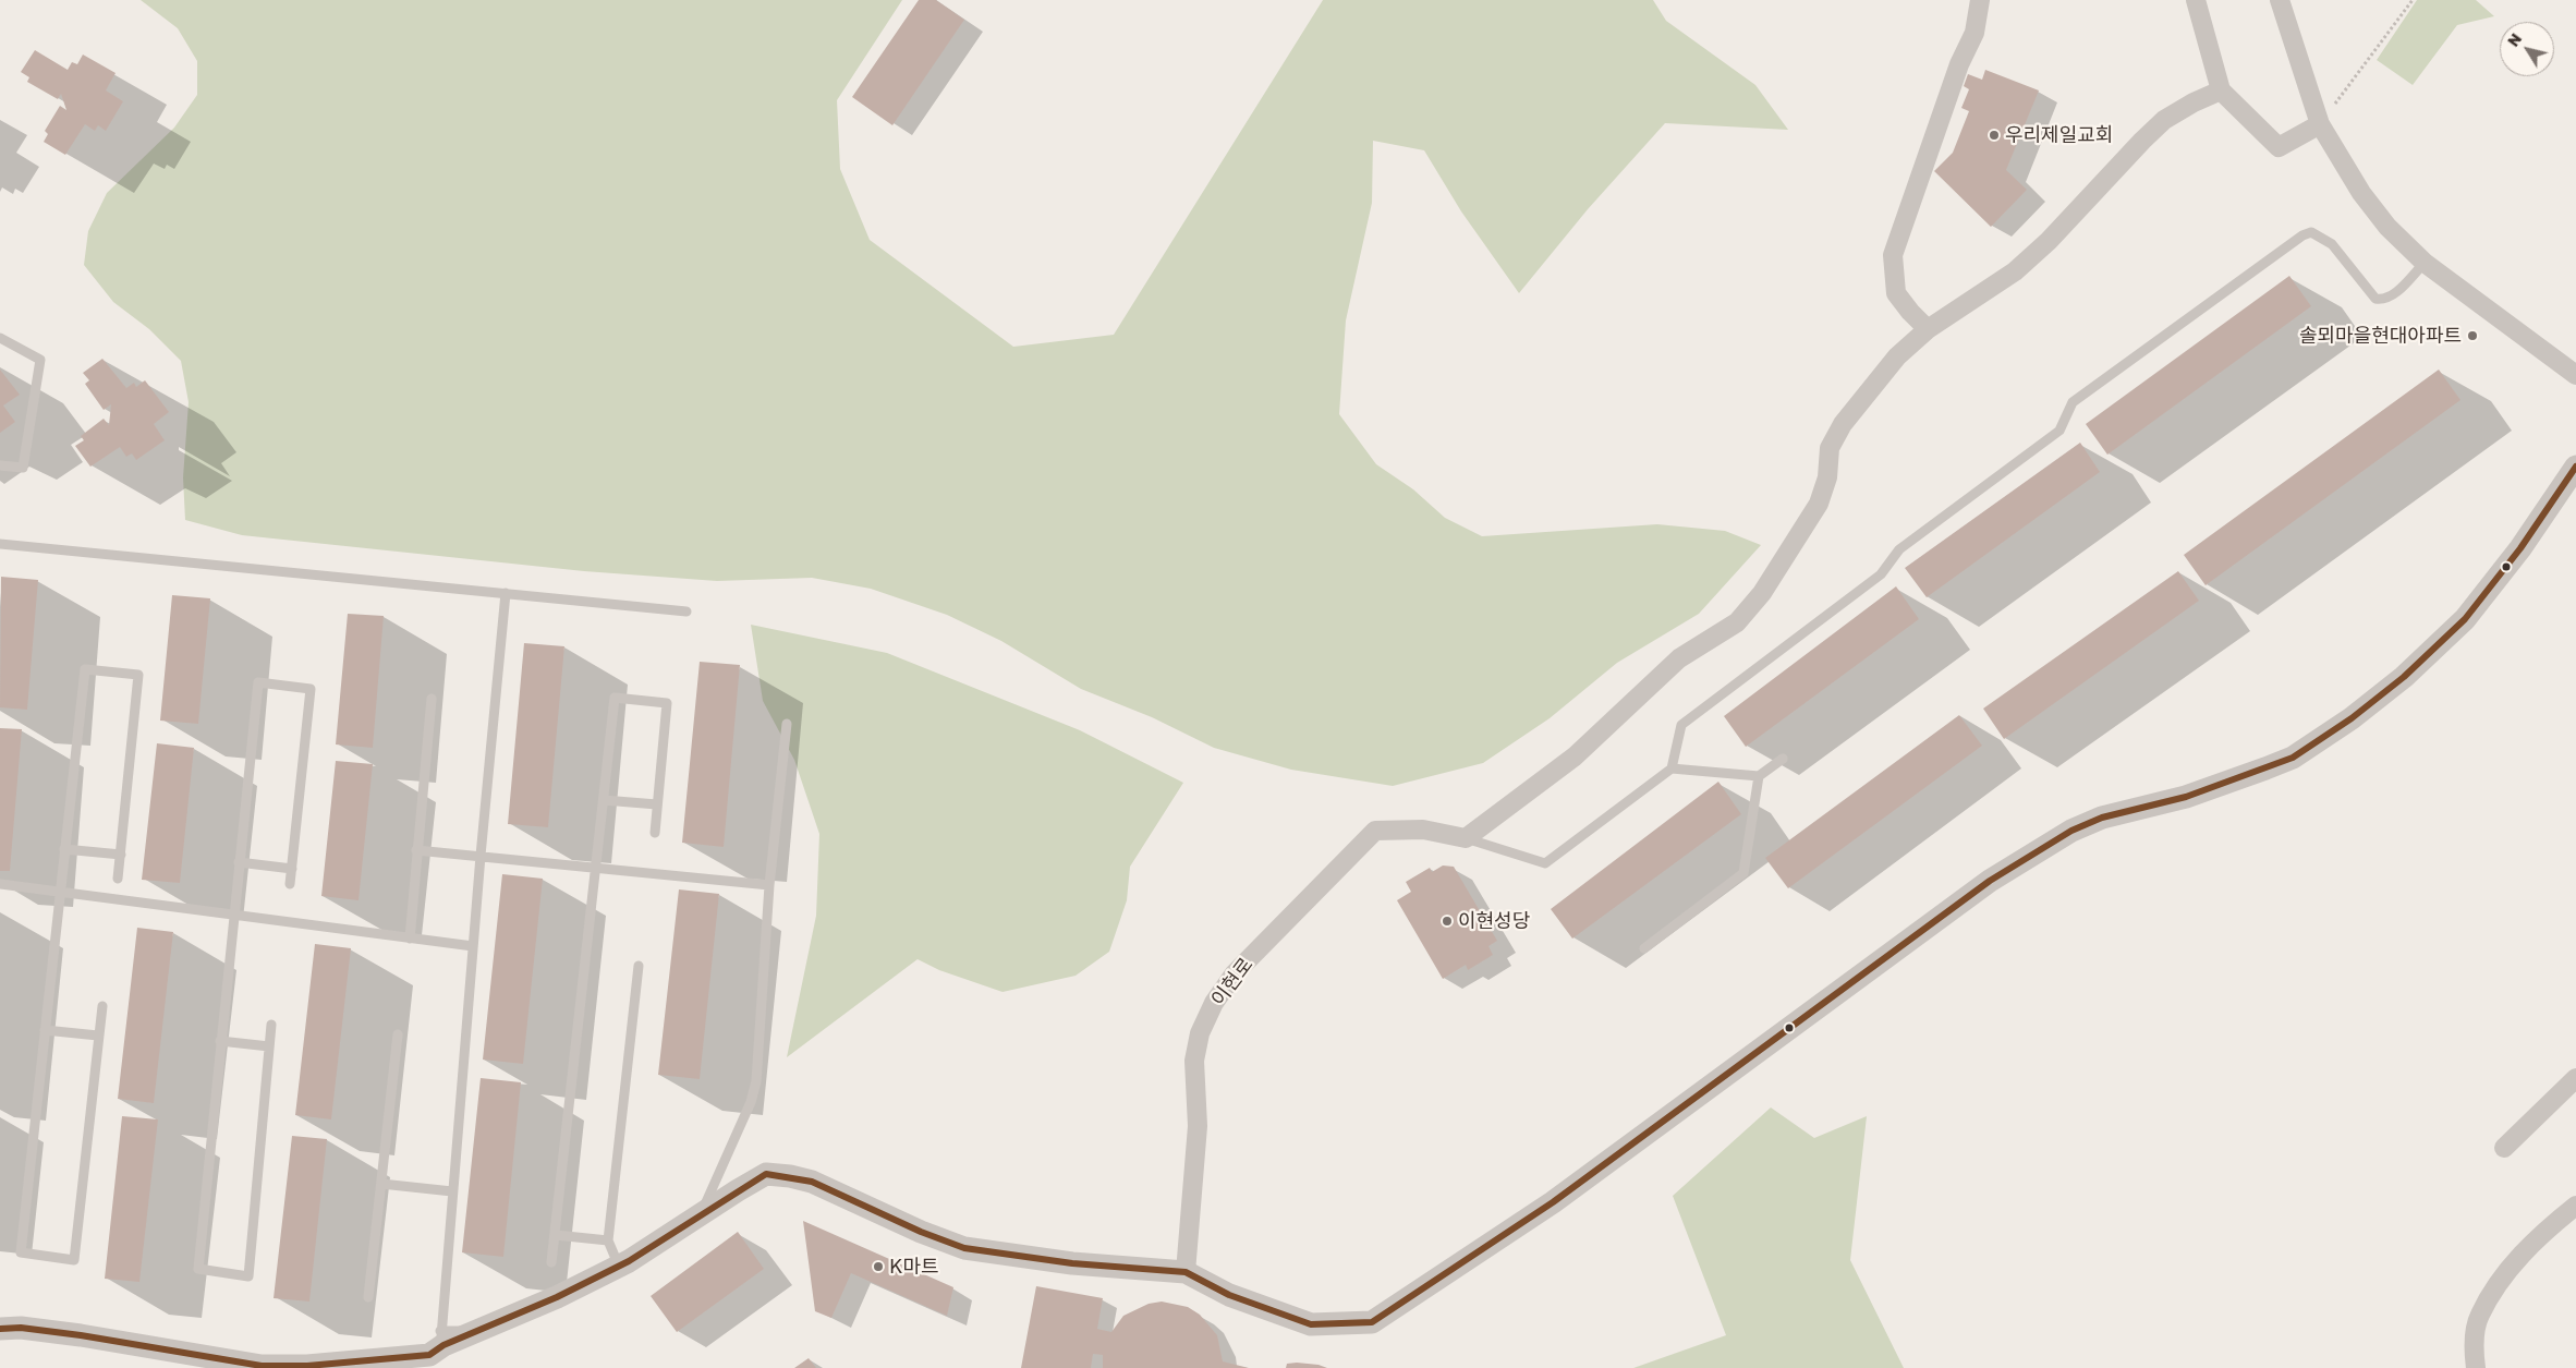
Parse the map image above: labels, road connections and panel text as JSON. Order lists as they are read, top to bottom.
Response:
{
  "streets": {
    "street": ["이현로"]
  },
  "places": [
    "우리제일교회",
    "솔뫼마을현대아파트",
    "이현성당",
    "K마트"
  ],
  "north": "top left"
}
